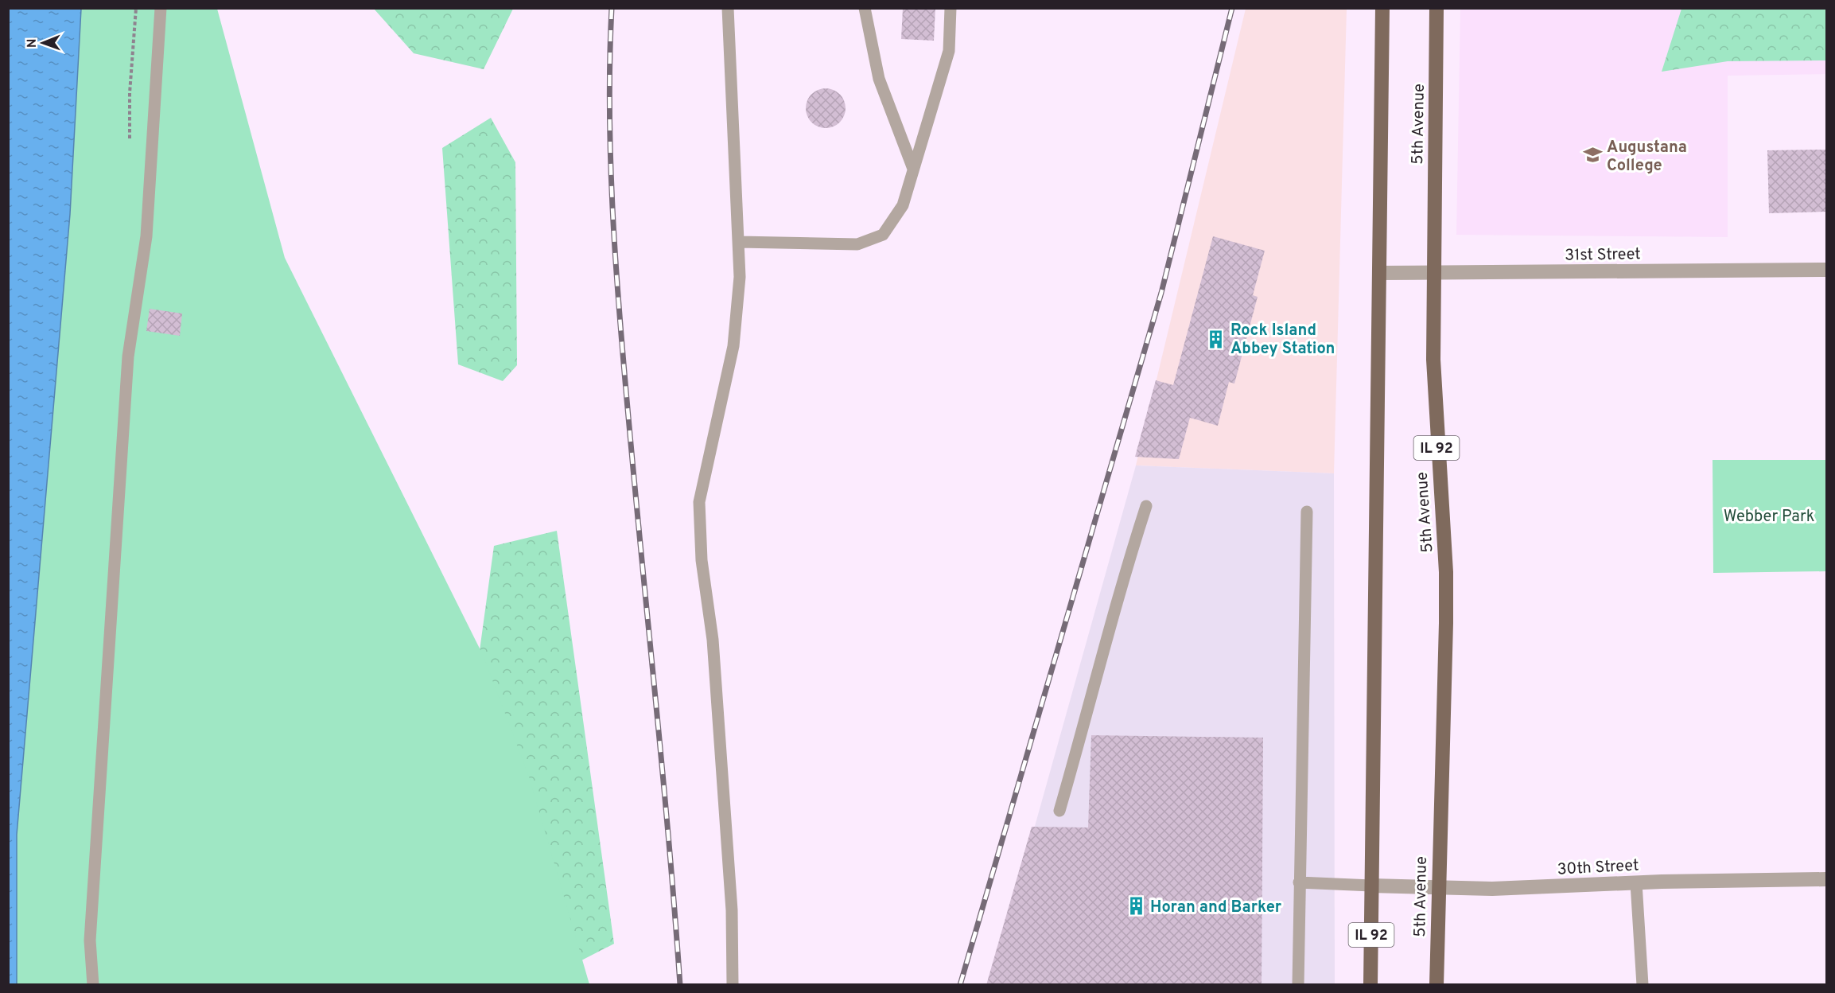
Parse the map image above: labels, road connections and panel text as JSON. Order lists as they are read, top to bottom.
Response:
{
  "streets": {
    "main road": ["5th Avenue", "IL 92"],
    "street": ["31st Street", "30th Street"]
  },
  "crossings": [
    ["5th Avenue", "31st Street"],
    ["5th Avenue", "30th Street"],
    ["31st Street", "IL 92"],
    ["IL 92", "30th Street"]
  ],
  "parks": ["Webber Park"],
  "places": {
    "school or university": ["Augustana College"],
    "building": ["Rock Island Abbey Station", "Horan and Barker"]
  },
  "north": "left"
}
